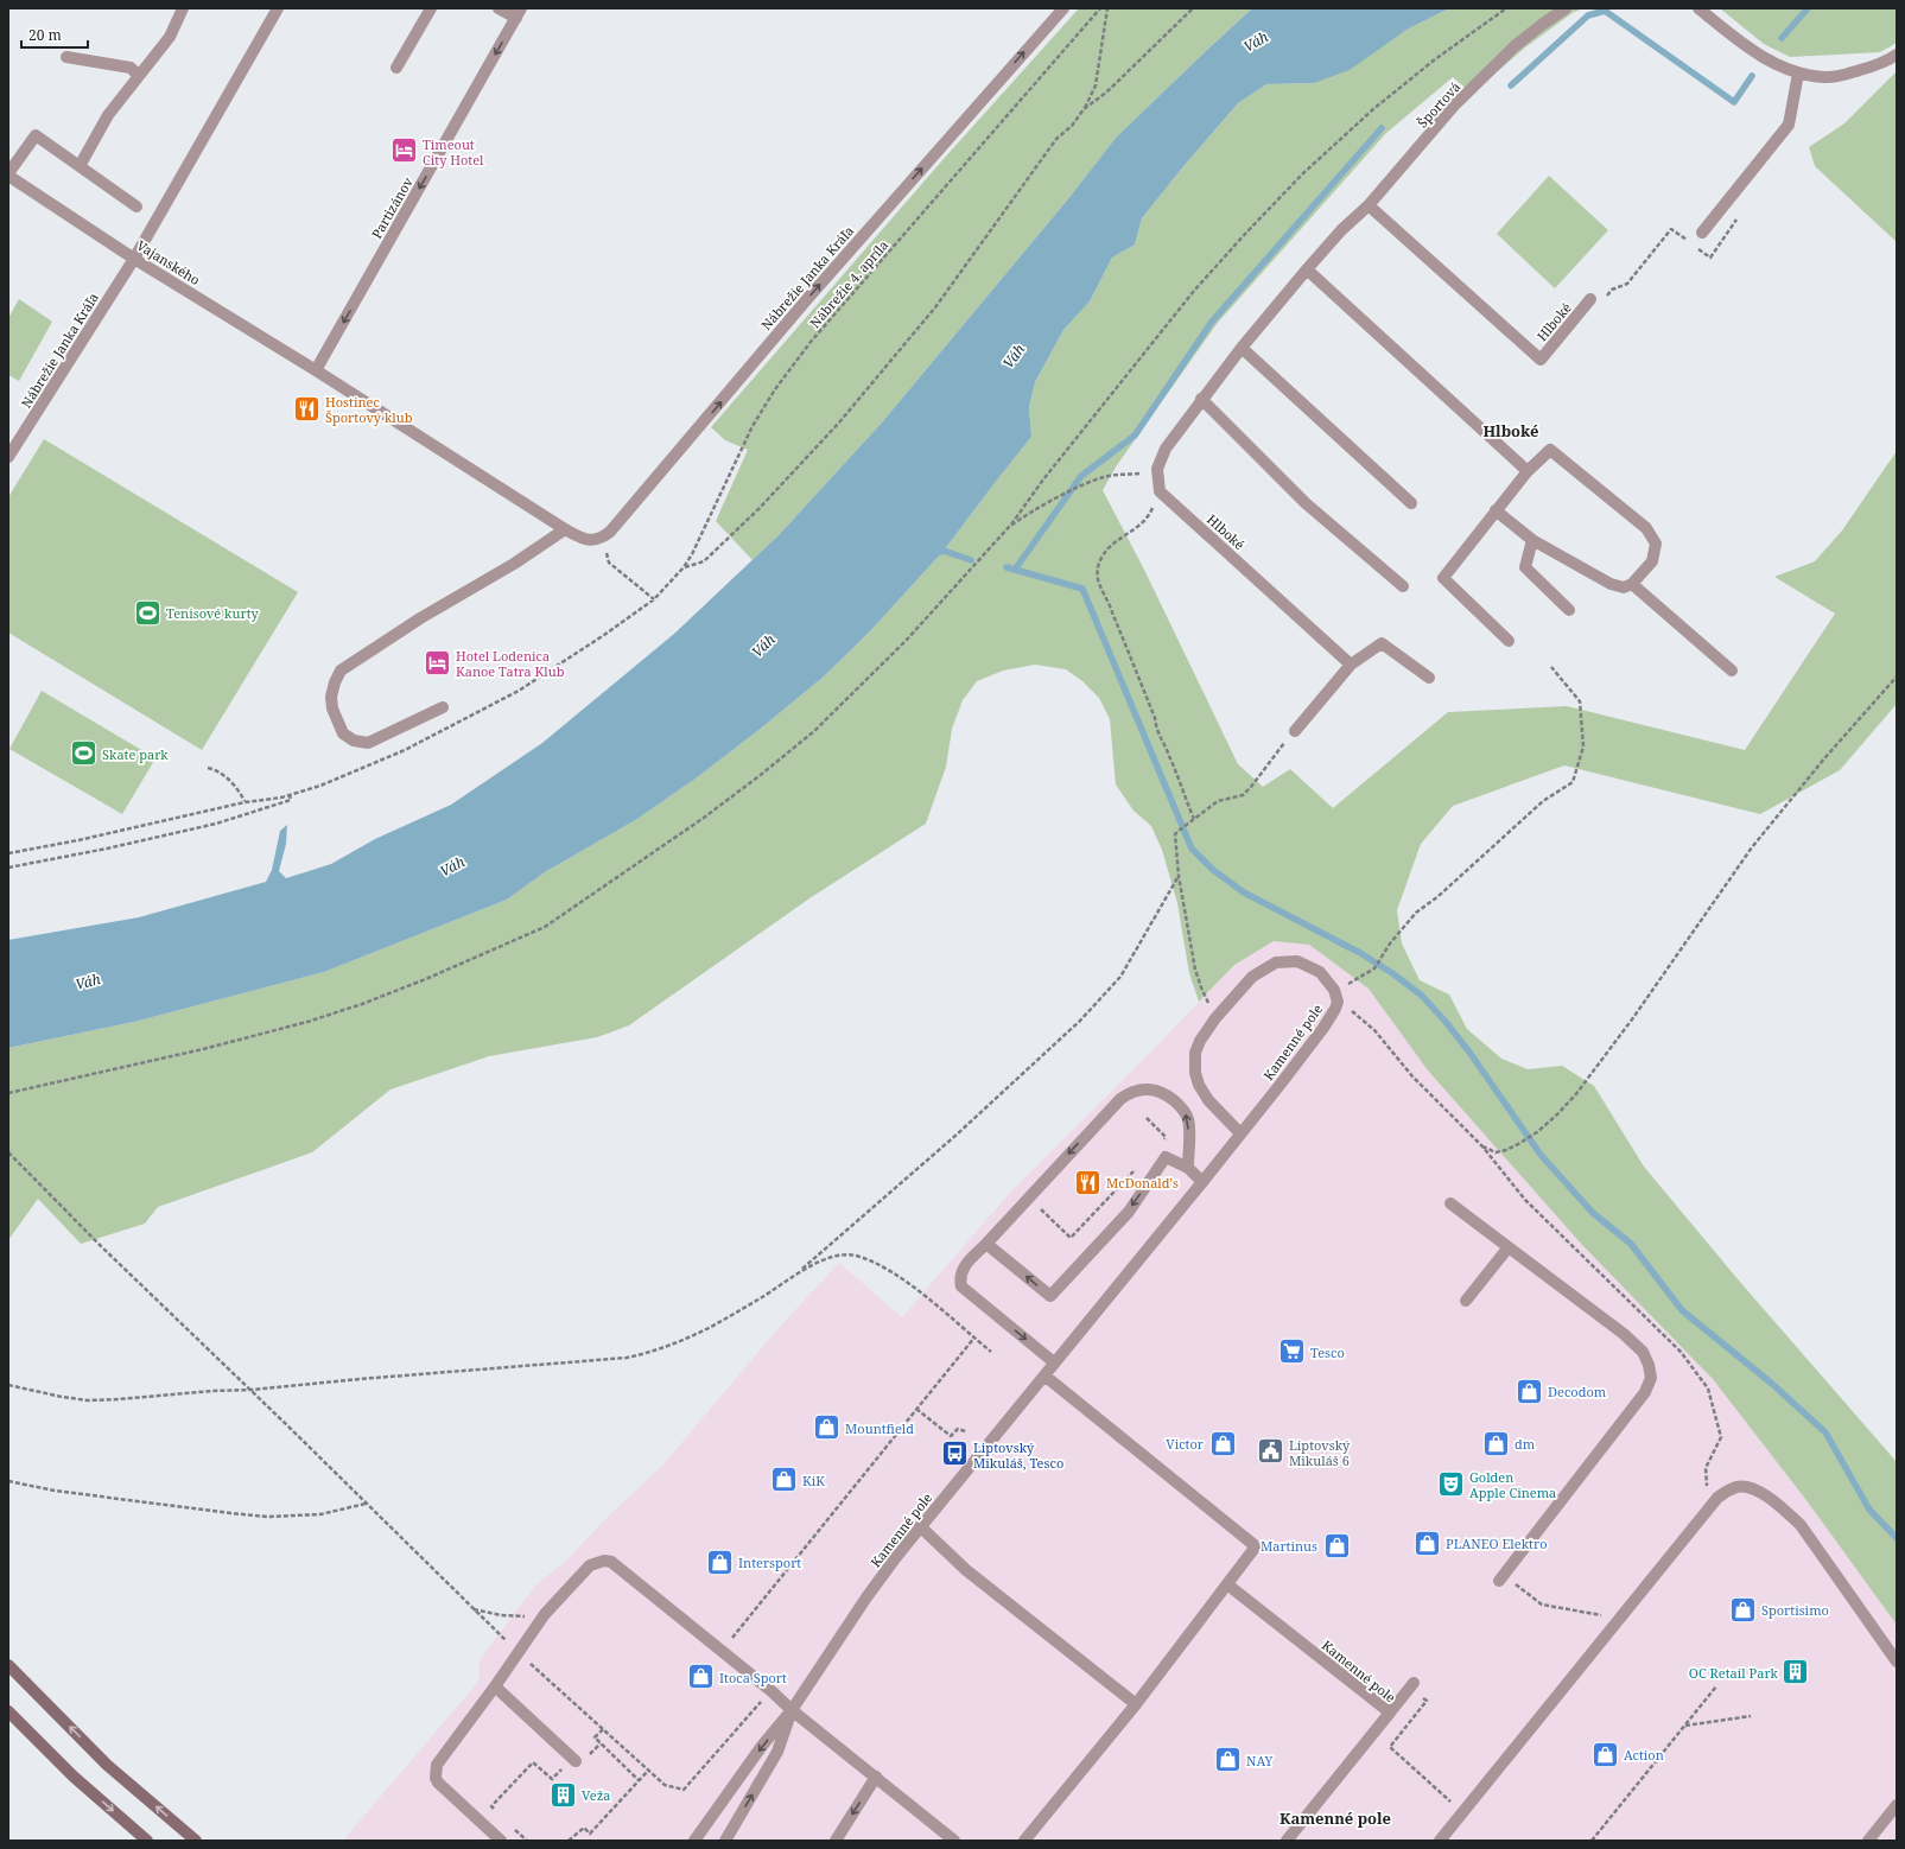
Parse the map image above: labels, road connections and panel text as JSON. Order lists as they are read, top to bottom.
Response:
{
  "streets": {
    "street": [
      "Športová",
      "Partizánov",
      "Vajanského",
      "Nábrežie Janka Kráľa",
      "Hlboké",
      "Kamenné pole"
    ],
    "path": ["Nábrežie 4. apríla"]
  },
  "crossings": [
    ["Športová", "Hlboké"],
    ["Partizánov", "Vajanského"],
    ["Vajanského", "Nábrežie Janka Kráľa"],
    ["Nábrežie Janka Kráľa", "Nábrežie 4. apríla"]
  ],
  "one_way": ["Partizánov", "Nábrežie Janka Kráľa"],
  "districts": ["Hlboké", "Kamenné pole"],
  "water": ["Váh"],
  "places": {
    "hotel": ["Timeout City Hotel", "Hotel Lodenica Kanoe Tatra Klub"],
    "restaurant": ["Hostinec Športový klub", "McDonald's"],
    "sports": ["Tenisové kurty", "Skate park"],
    "supermarket": ["Tesco"],
    "shop": [
      "Decodom",
      "Mountfield",
      "Victor",
      "dm",
      "KiK",
      "PLANEO Elektro",
      "Martinus",
      "Intersport",
      "Sportisimo",
      "Itoca Sport",
      "Action",
      "NAY"
    ],
    "public building": ["Liptovský Mikuláš 6"],
    "bus stop": ["Liptovský Mikuláš, Tesco"],
    "theatre": ["Golden Apple Cinema"],
    "building": ["OC Retail Park", "Veža"]
  },
  "scale_bar": "20 m"
}
